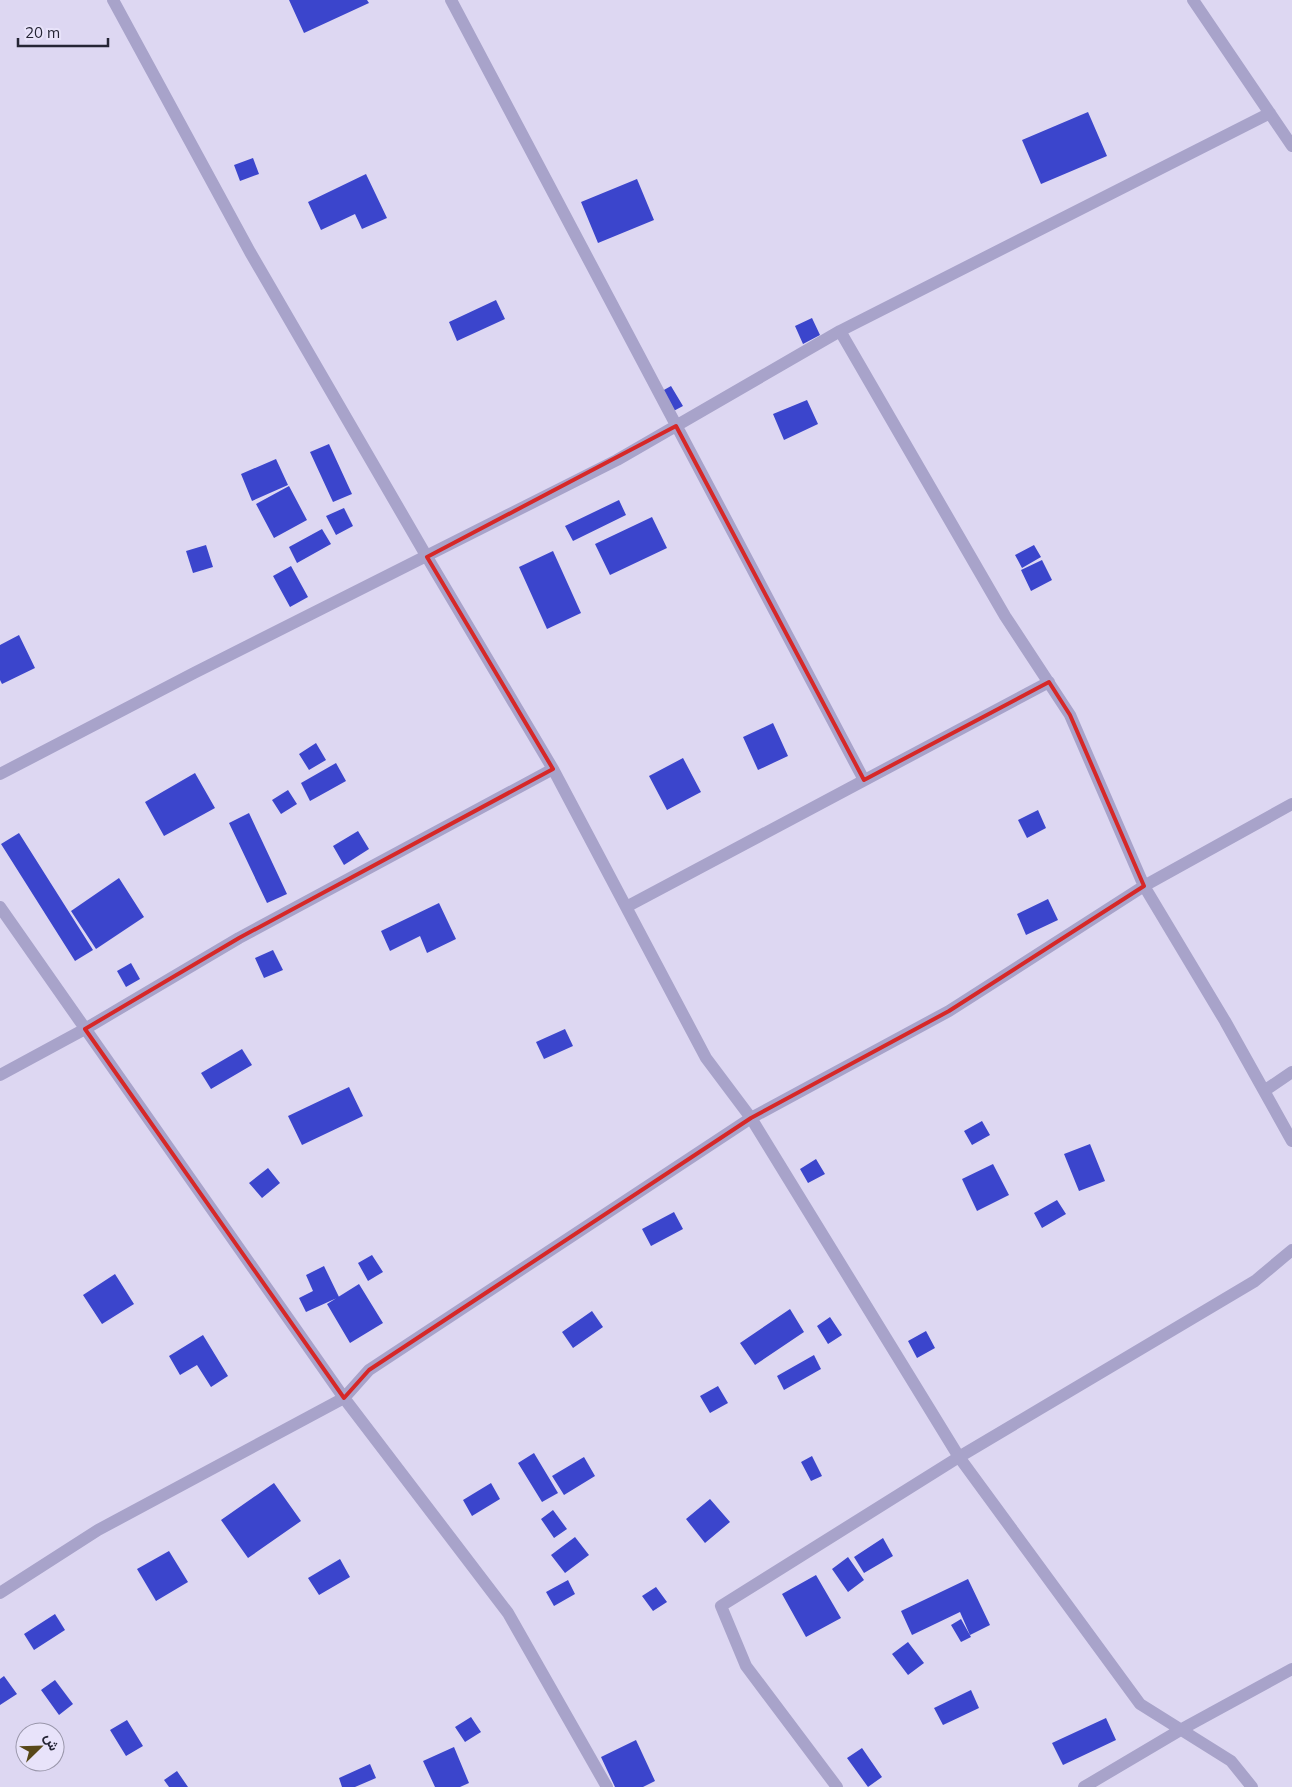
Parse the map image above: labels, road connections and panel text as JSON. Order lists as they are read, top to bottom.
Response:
{
  "scale_bar": "20 m",
  "north": "top right"
}
